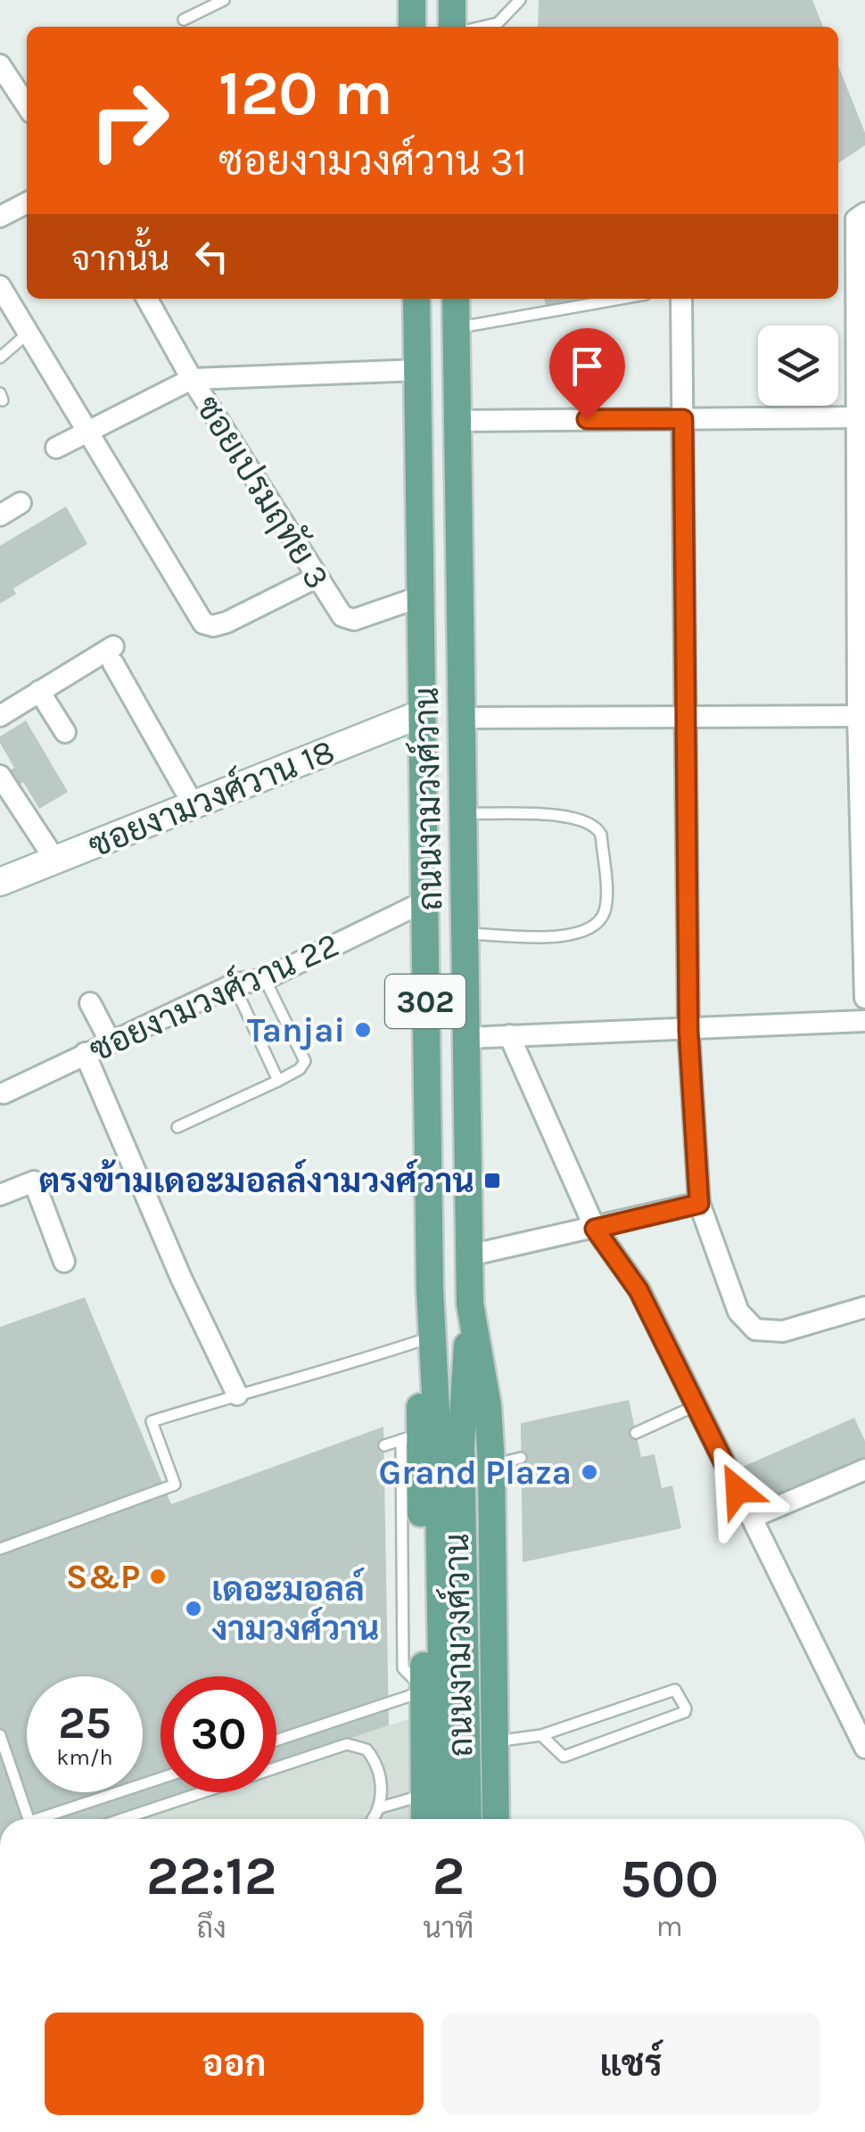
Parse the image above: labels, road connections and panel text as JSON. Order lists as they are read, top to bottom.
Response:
{
  "streets": {
    "main road": ["ถนนงามวงศ์วาน", "302"],
    "street": ["ซอยเปรมฤทัย 3", "ซอยงามวงศ์วาน 18", "ซอยงามวงศ์วาน 22"]
  },
  "crossings": [
    ["ซอยเปรมฤทัย 3", "ถนนงามวงศ์วาน"],
    ["ซอยงามวงศ์วาน 18", "ถนนงามวงศ์วาน"],
    ["ถนนงามวงศ์วาน", "ซอยงามวงศ์วาน 22"]
  ],
  "places": {
    "other": [
      "Tanjai",
      "Grand Plaza",
      "S&P",
      "เดอะมอลล์ งามวงศ์วาน"
    ],
    "transit": ["ตรงข้ามเดอะมอลล์งามวงศ์วาน"]
  },
  "page": {
    "turn": ["120 m", "ซอยงามวงศ์วาน 31"],
    "then": "จากนั้น",
    "speed": "25 km/h",
    "limit": "30",
    "eta": [
      "22:12",
      "ถึง",
      "2",
      "นาที",
      "500",
      "m"
    ],
    "buttons": ["ออก", "แชร์"]
  }
}
